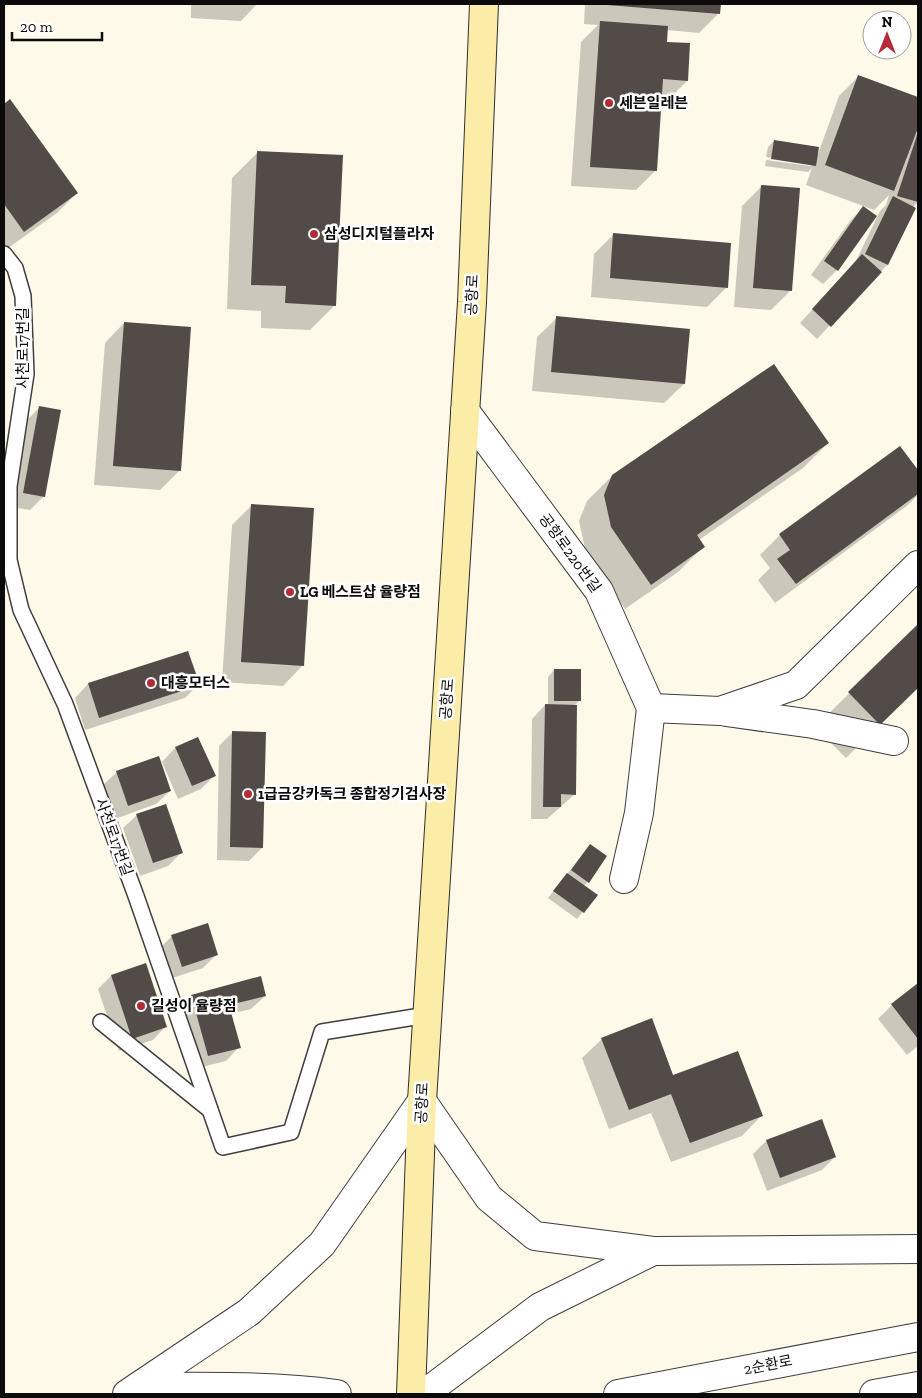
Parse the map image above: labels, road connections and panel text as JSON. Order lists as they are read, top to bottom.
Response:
{
  "streets": {
    "main road": ["공항로"],
    "street": ["공항로220번길", "2순환로"],
    "lane": ["사천로17번길"]
  },
  "crossings": [
    ["공항로", "사천로17번길"],
    ["공항로", "공항로220번길"]
  ],
  "places": [
    "세븐일레븐",
    "삼성디지털플라자",
    "LG 베스트샵 율량점",
    "대흥모터스",
    "1급금강카독크 종합정기검사장",
    "길성이 율량점"
  ],
  "scale_bar": "20 m",
  "north": "top"
}
